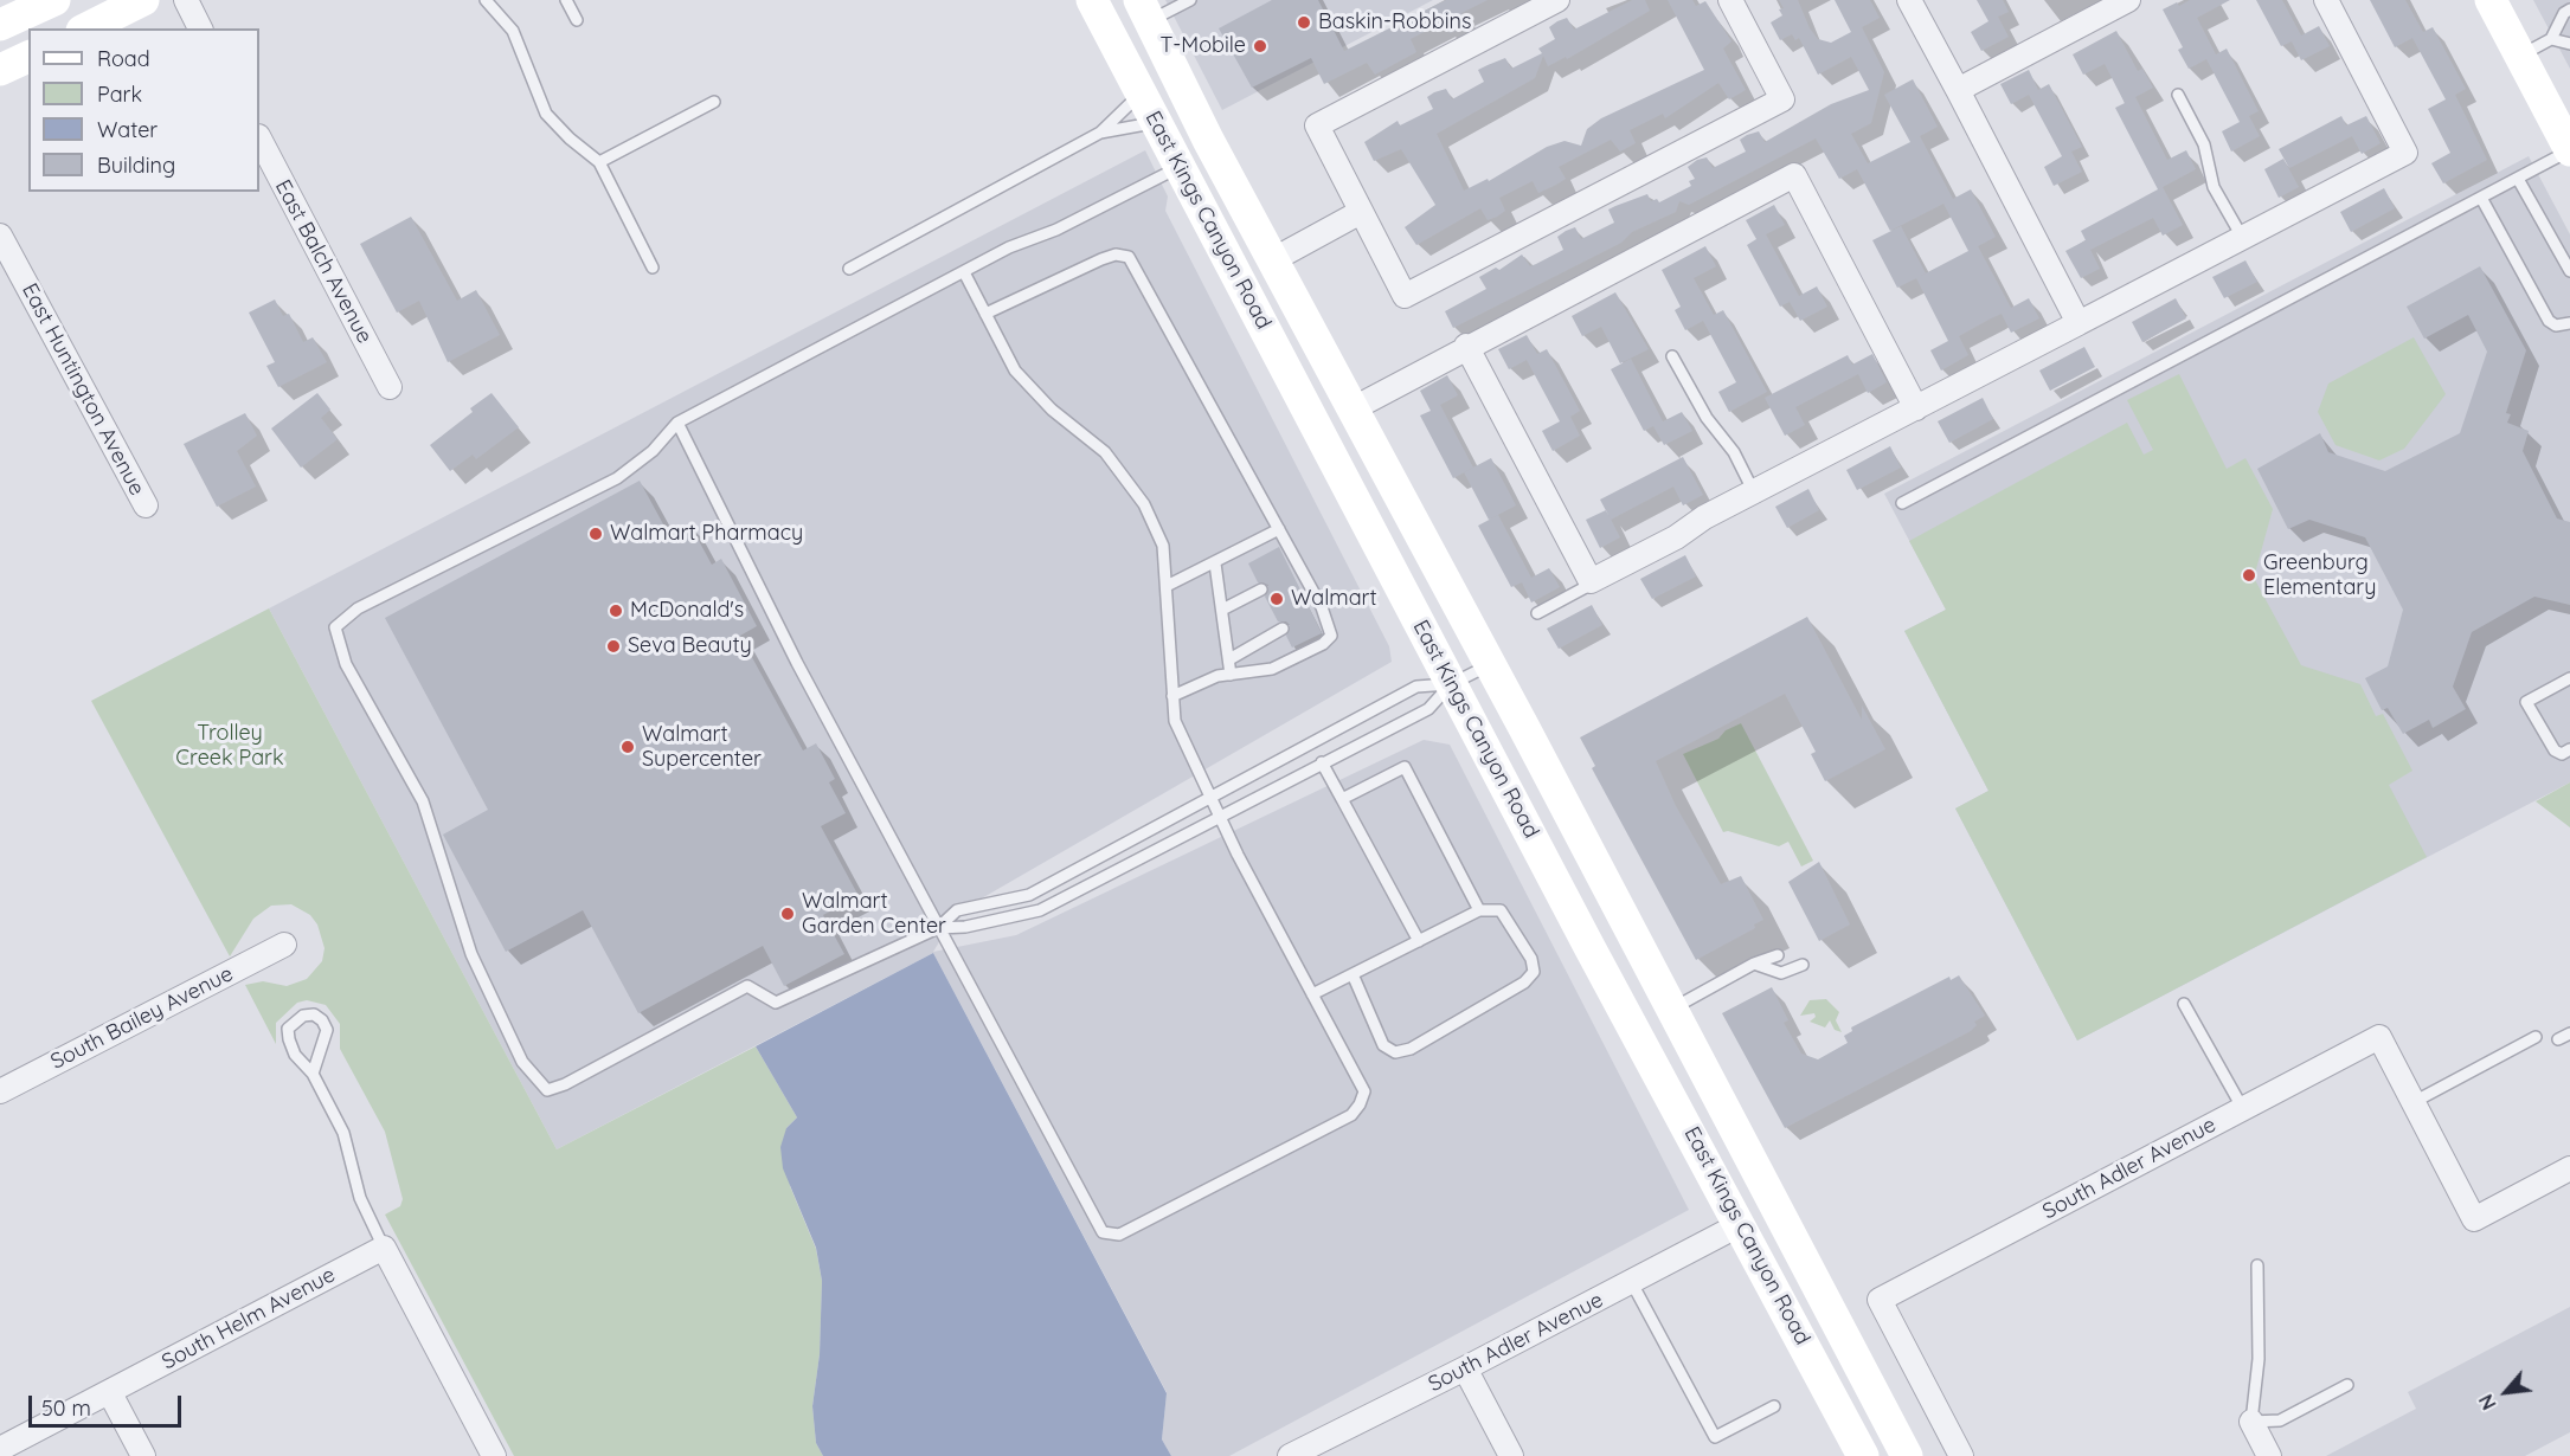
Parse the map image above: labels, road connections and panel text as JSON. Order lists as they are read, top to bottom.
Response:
{
  "streets": {
    "main road": ["East Kings Canyon Road"],
    "street": [
      "East Balch Avenue",
      "East Huntington Avenue",
      "South Bailey Avenue",
      "South Adler Avenue",
      "South Helm Avenue"
    ]
  },
  "crossings": [
    ["East Kings Canyon Road", "South Adler Avenue"]
  ],
  "parks": ["Trolley Creek Park"],
  "places": [
    "Baskin-Robbins",
    "T-Mobile",
    "Walmart Pharmacy",
    "Greenburg Elementary",
    "Walmart",
    "McDonald's",
    "Seva Beauty",
    "Walmart Supercenter",
    "Walmart Garden Center"
  ],
  "legend": [
    "Road",
    "Park",
    "Water",
    "Building"
  ],
  "scale_bar": "50 m",
  "north": "bottom left"
}
